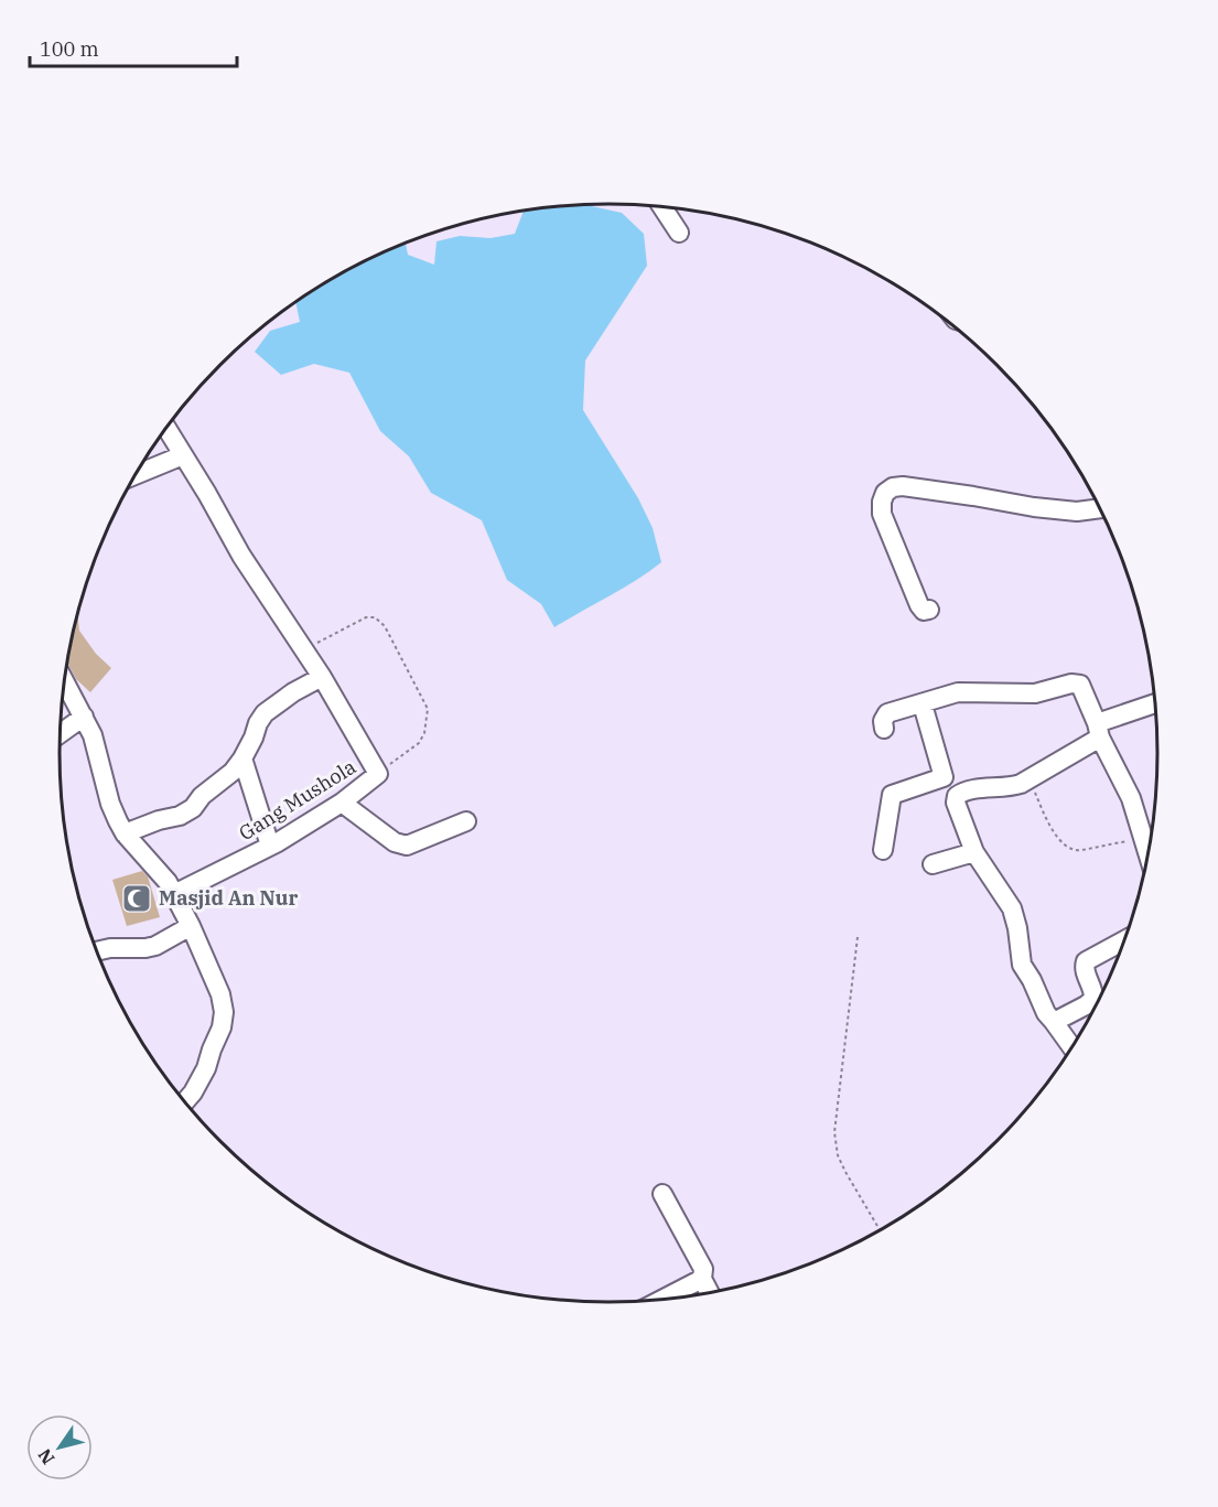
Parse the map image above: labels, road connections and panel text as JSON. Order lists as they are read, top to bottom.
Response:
{
  "streets": {
    "street": ["Gang Mushola"]
  },
  "places": {
    "mosque": ["Masjid An Nur"]
  },
  "scale_bar": "100 m",
  "north": "bottom left"
}
